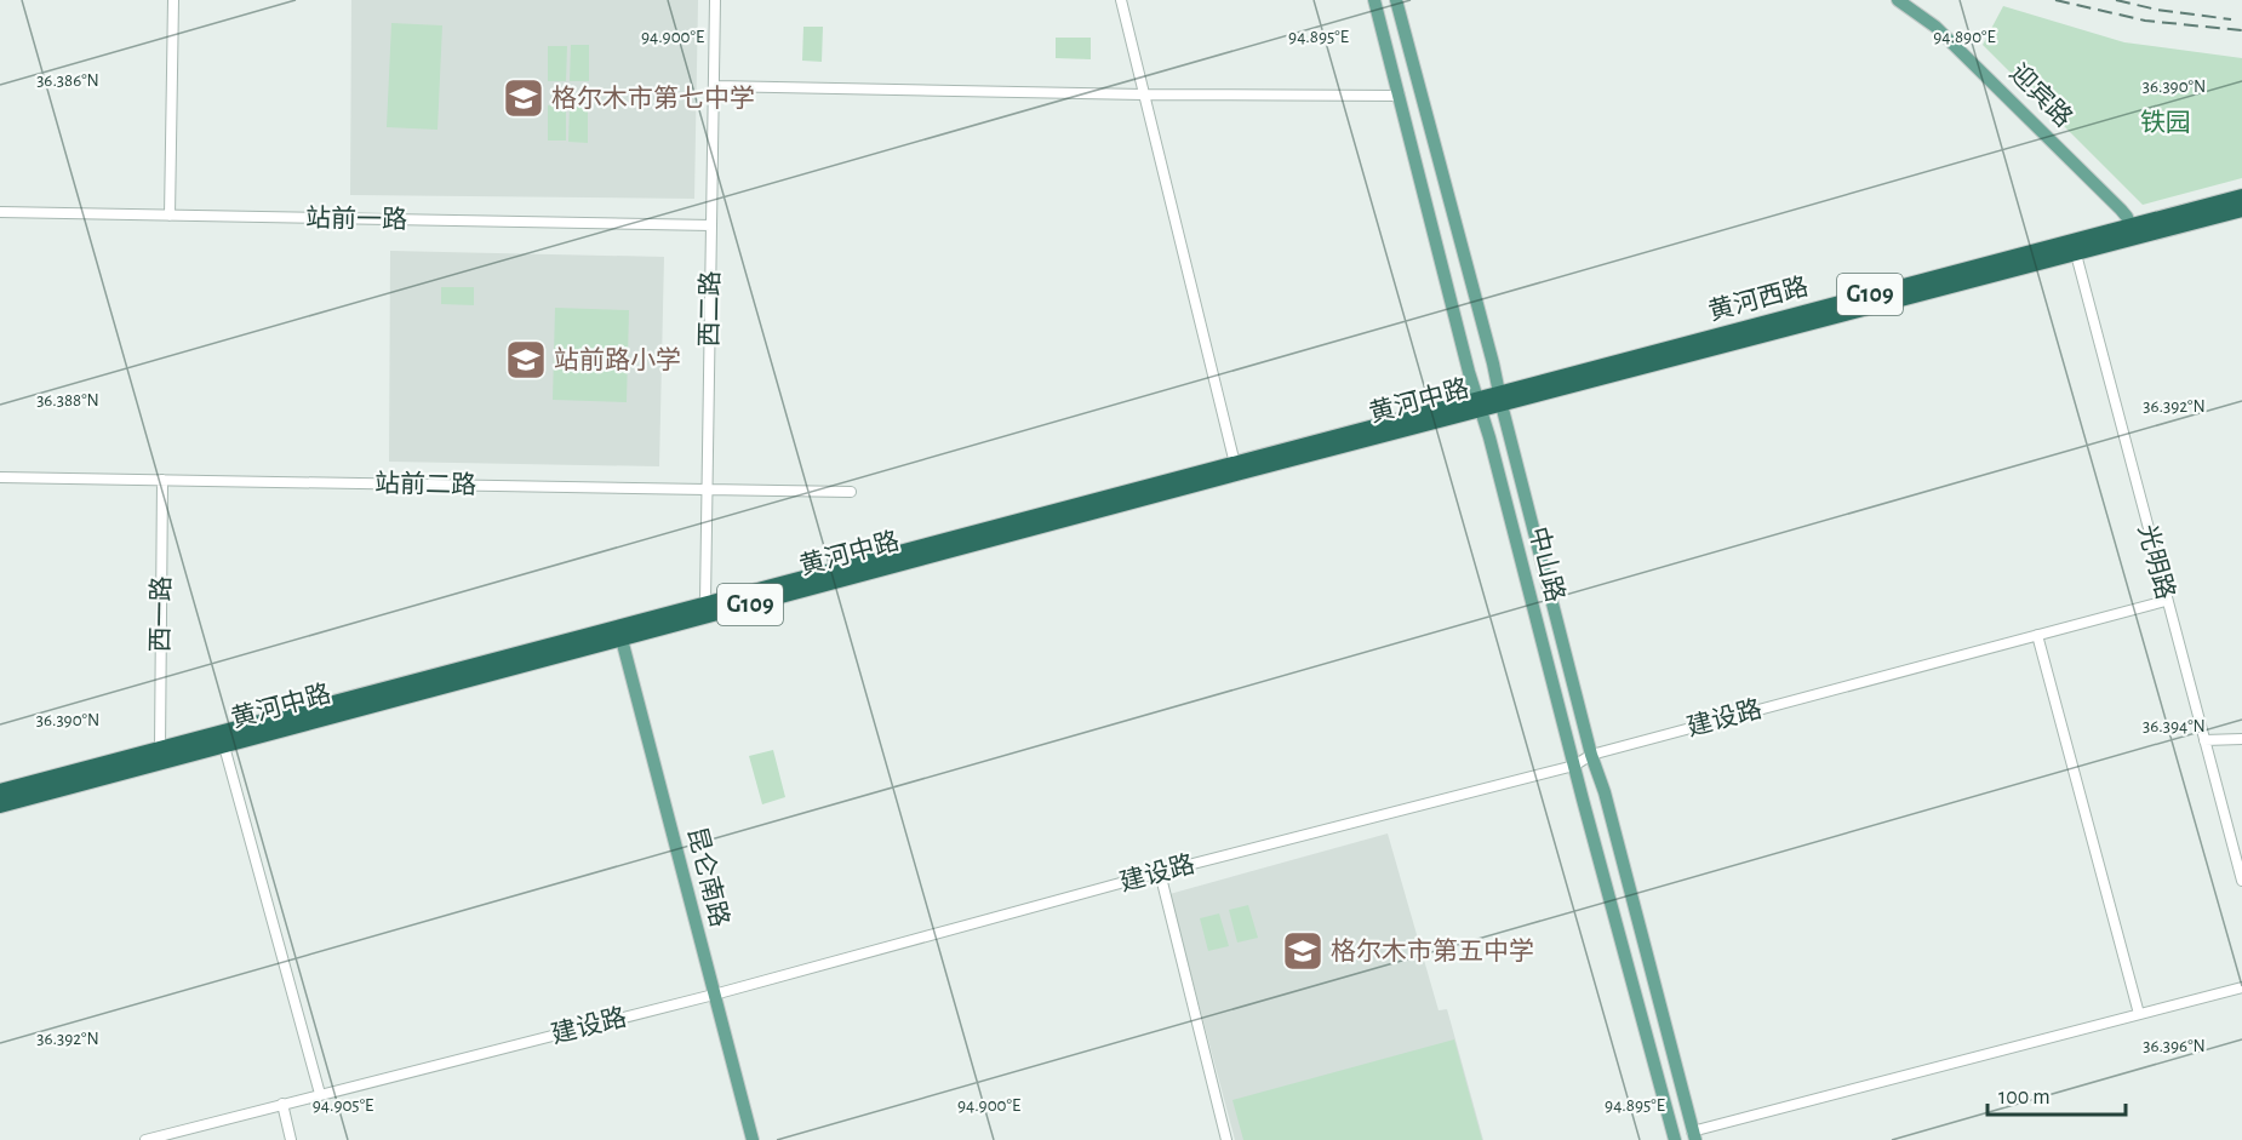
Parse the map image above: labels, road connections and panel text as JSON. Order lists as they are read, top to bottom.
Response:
{
  "streets": {
    "highway": ["G109", "黄河西路", "黄河中路"],
    "main road": ["迎宾路", "中山路", "昆仑南路"],
    "street": [
      "站前一路",
      "西二路",
      "站前二路",
      "光明路",
      "西一路",
      "建设路"
    ]
  },
  "crossings": [
    ["迎宾路", "黄河西路"],
    ["站前一路", "西二路"],
    ["黄河西路", "黄河中路"],
    ["黄河西路", "光明路"],
    ["黄河西路", "中山路"],
    ["西二路", "黄河中路"],
    ["西二路", "站前二路"],
    ["黄河中路", "中山路"],
    ["黄河中路", "西一路"],
    ["黄河中路", "昆仑南路"],
    ["站前二路", "西一路"],
    ["光明路", "建设路"],
    ["中山路", "建设路"],
    ["建设路", "昆仑南路"]
  ],
  "parks": ["铁园"],
  "places": {
    "school or university": ["格尔木市第七中学", "站前路小学", "格尔木市第五中学"]
  },
  "scale_bar": "100 m",
  "coordinates": [
    "94.900°E",
    "94.895°E",
    "94.890°E",
    "36.386°N",
    "36.390°N",
    "36.388°N",
    "36.392°N",
    "36.394°N",
    "36.396°N",
    "94.905°E"
  ]
}
